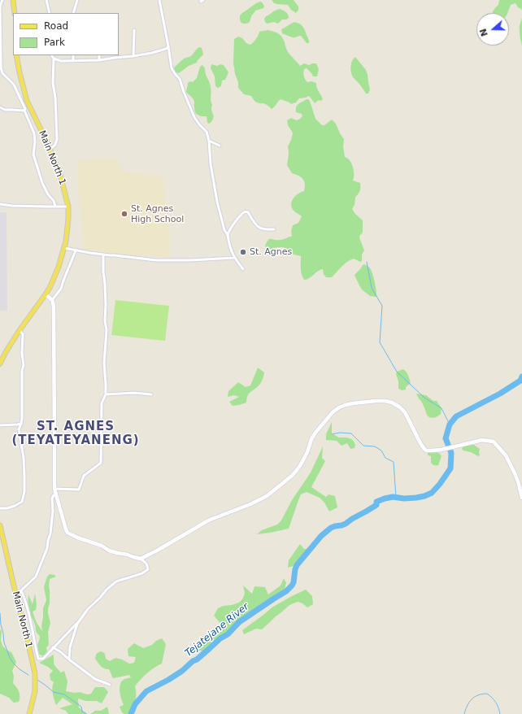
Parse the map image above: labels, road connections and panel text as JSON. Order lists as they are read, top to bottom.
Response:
{
  "streets": {
    "main road": ["Main North 1"]
  },
  "districts": ["ST. AGNES (TEYATEYANENG)"],
  "water": ["Tejatejane River"],
  "places": ["St. Agnes High School", "St. Agnes"],
  "legend": ["Road", "Park"],
  "north": "left"
}
